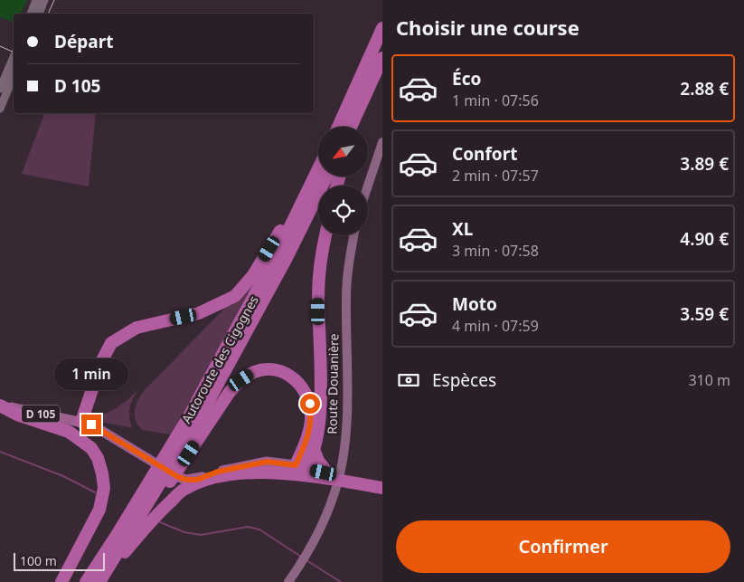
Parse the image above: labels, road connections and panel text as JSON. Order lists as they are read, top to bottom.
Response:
{
  "streets": {
    "highway": ["Autoroute des Cigognes"],
    "main road": ["Route Douanière", "D 105"]
  },
  "scale_bar": "100 m",
  "north": "bottom left",
  "page": {
    "heading": "Choisir une course",
    "banner": ["Départ", "D 105"],
    "list": [
      {
        "name": "Éco",
        "note": "1 min · 07:56",
        "value": "2.88 €"
      },
      {
        "name": "Confort",
        "note": "2 min · 07:57",
        "value": "3.89 €"
      },
      {
        "name": "XL",
        "note": "3 min · 07:58",
        "value": "4.90 €"
      },
      {
        "name": "Moto",
        "note": "4 min · 07:59",
        "value": "3.59 €"
      }
    ],
    "pay": ["Espèces", "310 m"],
    "bubble": "1 min",
    "buttons": "Confirmer",
    "scale": "100 m"
  }
}
